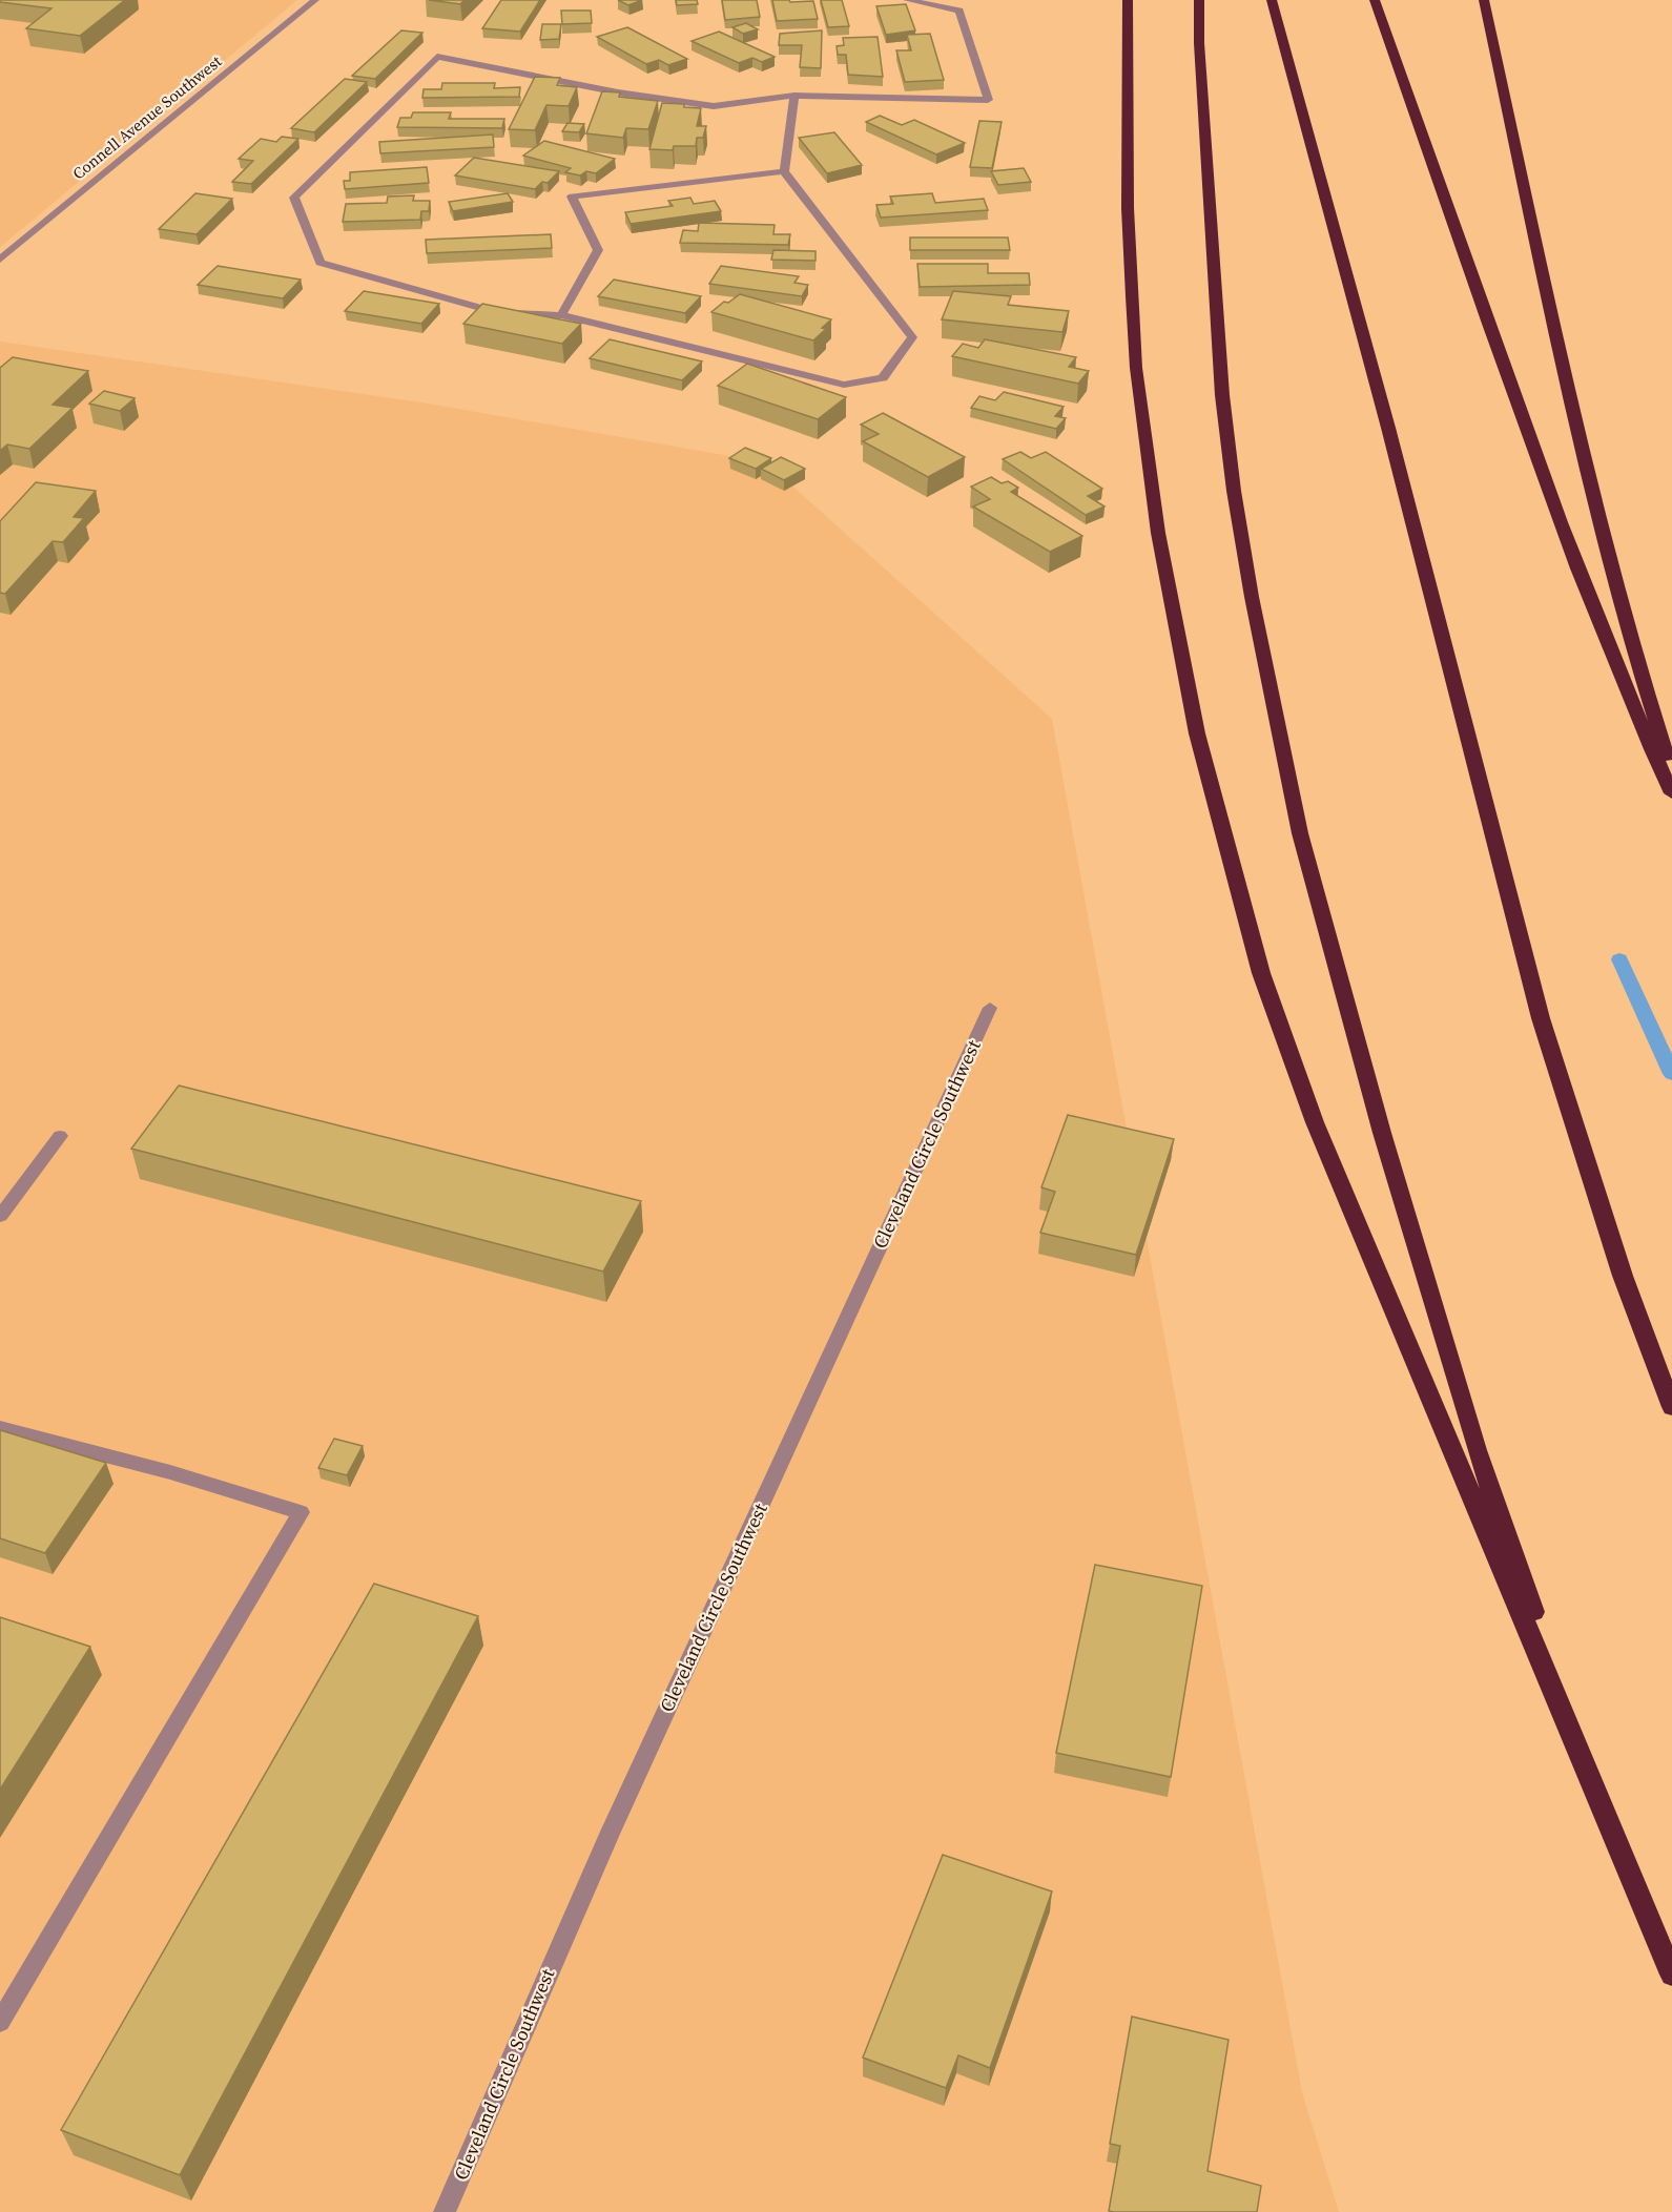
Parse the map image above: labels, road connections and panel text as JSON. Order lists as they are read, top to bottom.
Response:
{
  "streets": {
    "street": ["Connell Avenue Southwest", "Cleveland Circle Southwest"]
  }
}
